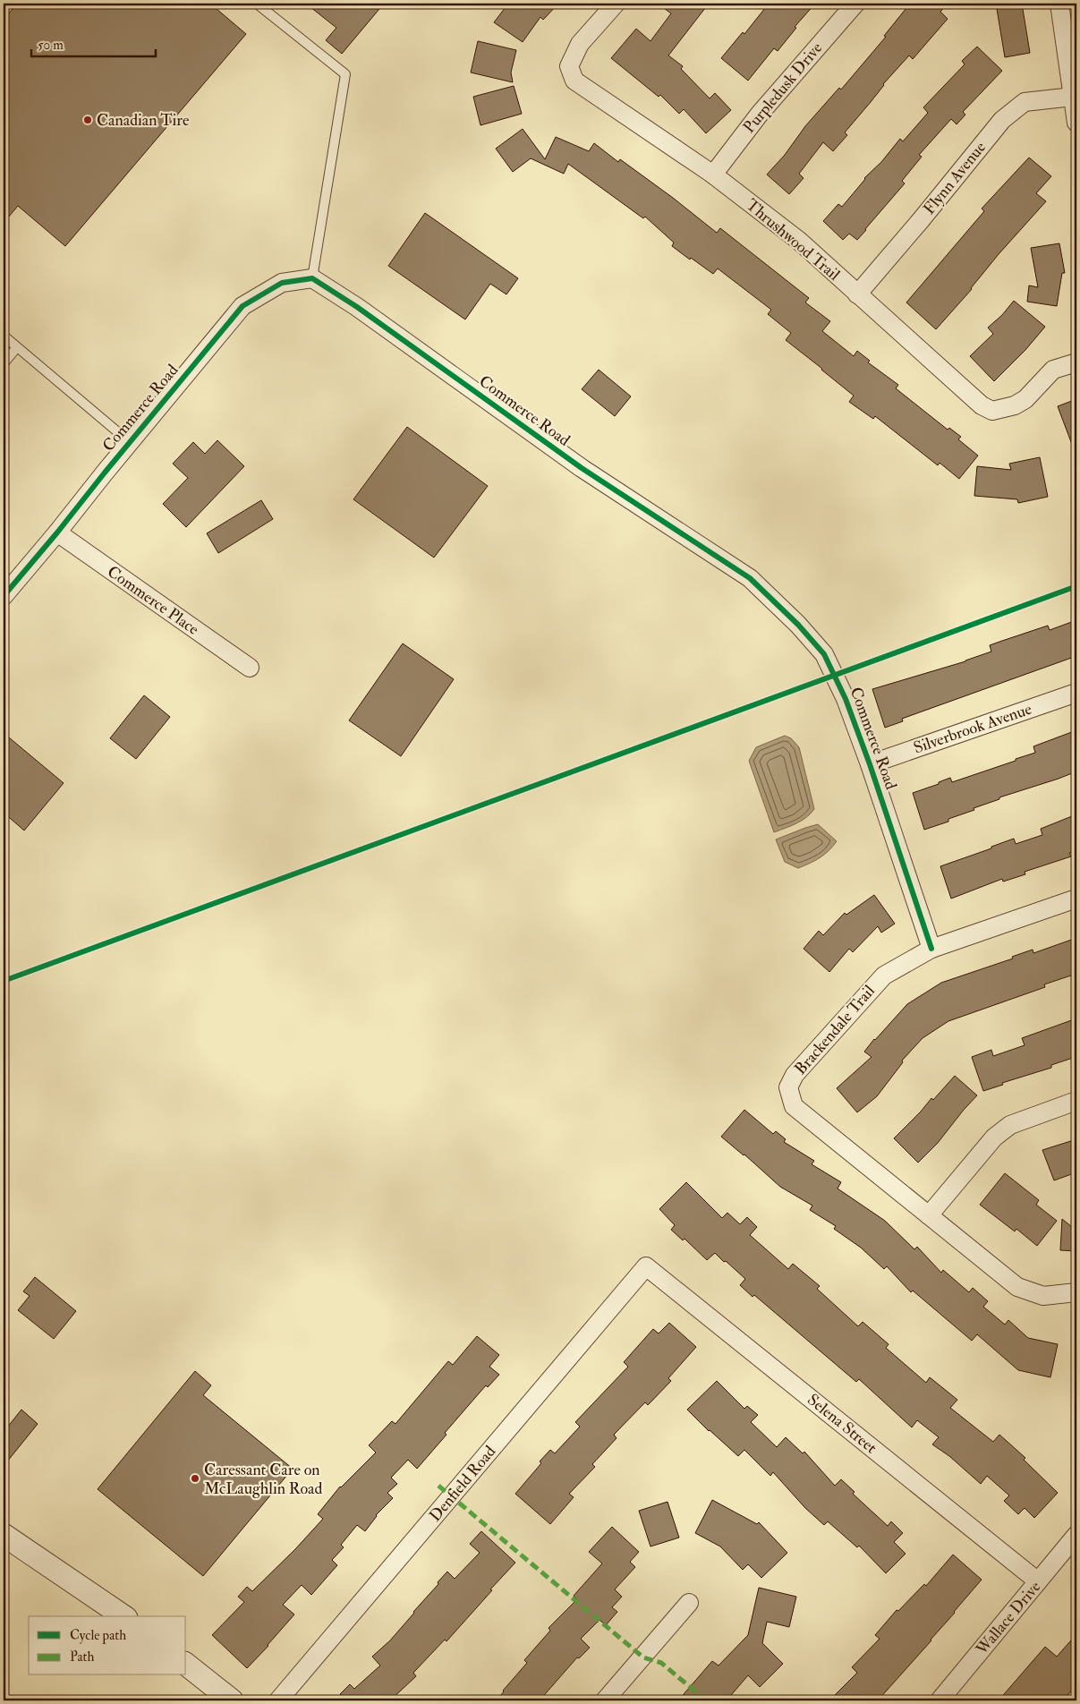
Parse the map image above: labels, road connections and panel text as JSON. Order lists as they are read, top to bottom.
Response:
{
  "streets": {
    "street": [
      "Purpledusk Drive",
      "Flynn Avenue",
      "Thrushwood Trail",
      "Commerce Road",
      "Commerce Place",
      "Silverbrook Avenue",
      "Brackendale Trail",
      "Selena Street",
      "Denfield Road",
      "Wallace Drive"
    ]
  },
  "crossings": [
    ["Purpledusk Drive", "Thrushwood Trail"],
    ["Flynn Avenue", "Thrushwood Trail"],
    ["Commerce Road", "Commerce Place"],
    ["Commerce Road", "Silverbrook Avenue"],
    ["Commerce Road", "Brackendale Trail"],
    ["Selena Street", "Denfield Road"],
    ["Selena Street", "Wallace Drive"]
  ],
  "places": ["Canadian Tire", "Caressant Care on McLaughlin Road"],
  "legend": ["Cycle path", "Path"],
  "scale_bar": "50 m"
}
